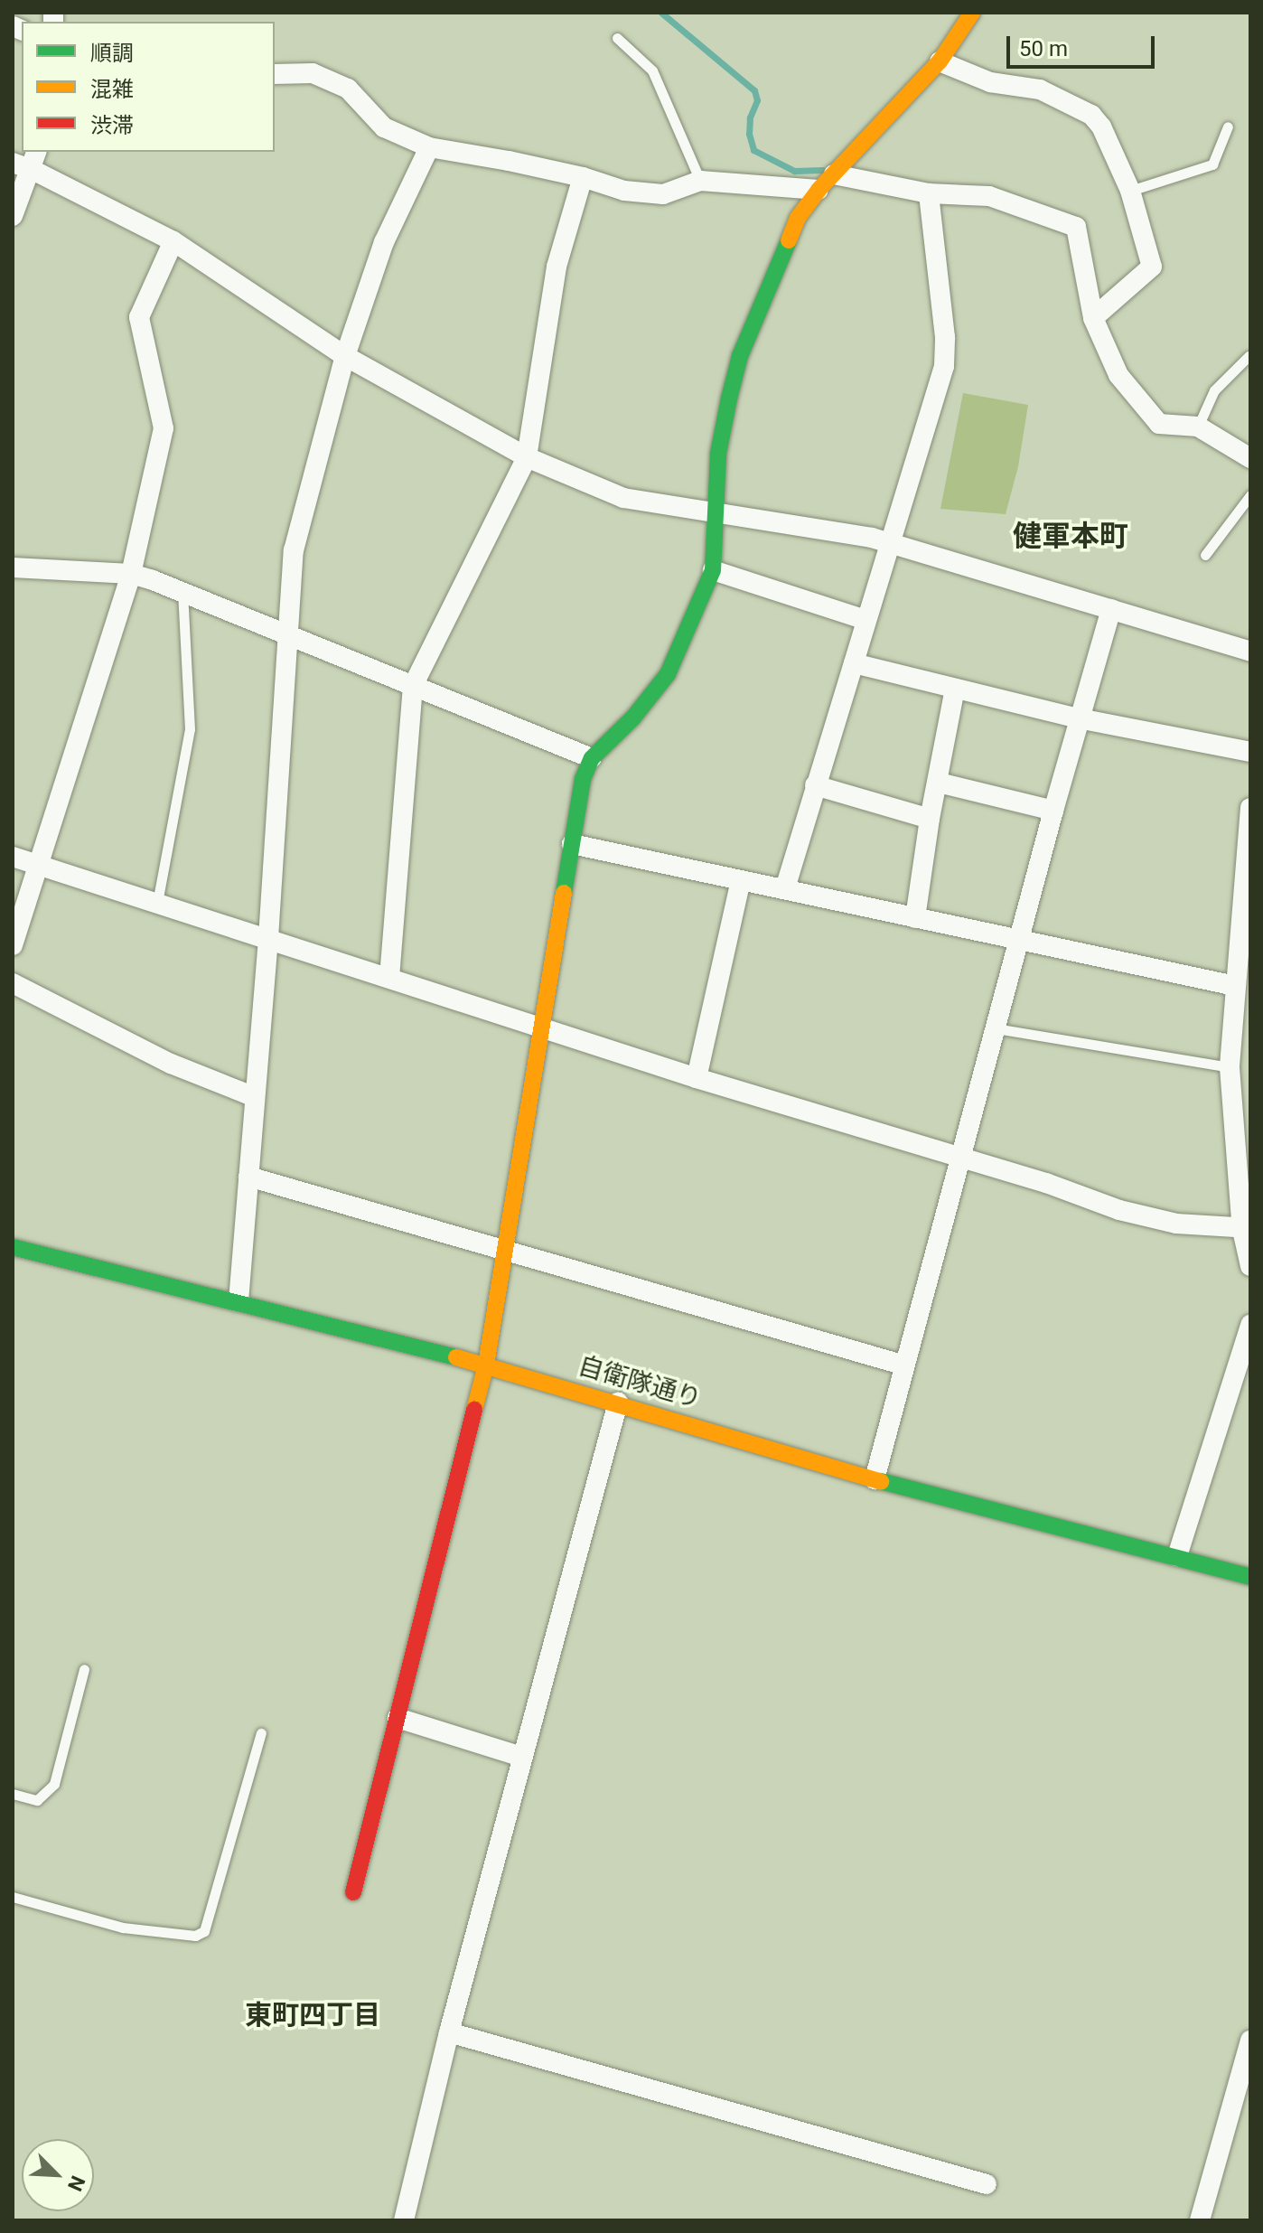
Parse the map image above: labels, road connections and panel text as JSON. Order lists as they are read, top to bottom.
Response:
{
  "streets": {
    "street": ["自衛隊通り"]
  },
  "districts": ["健軍本町", "東町四丁目"],
  "legend": ["順調", "混雑", "渋滞"],
  "scale_bar": "50 m",
  "north": "bottom right"
}
